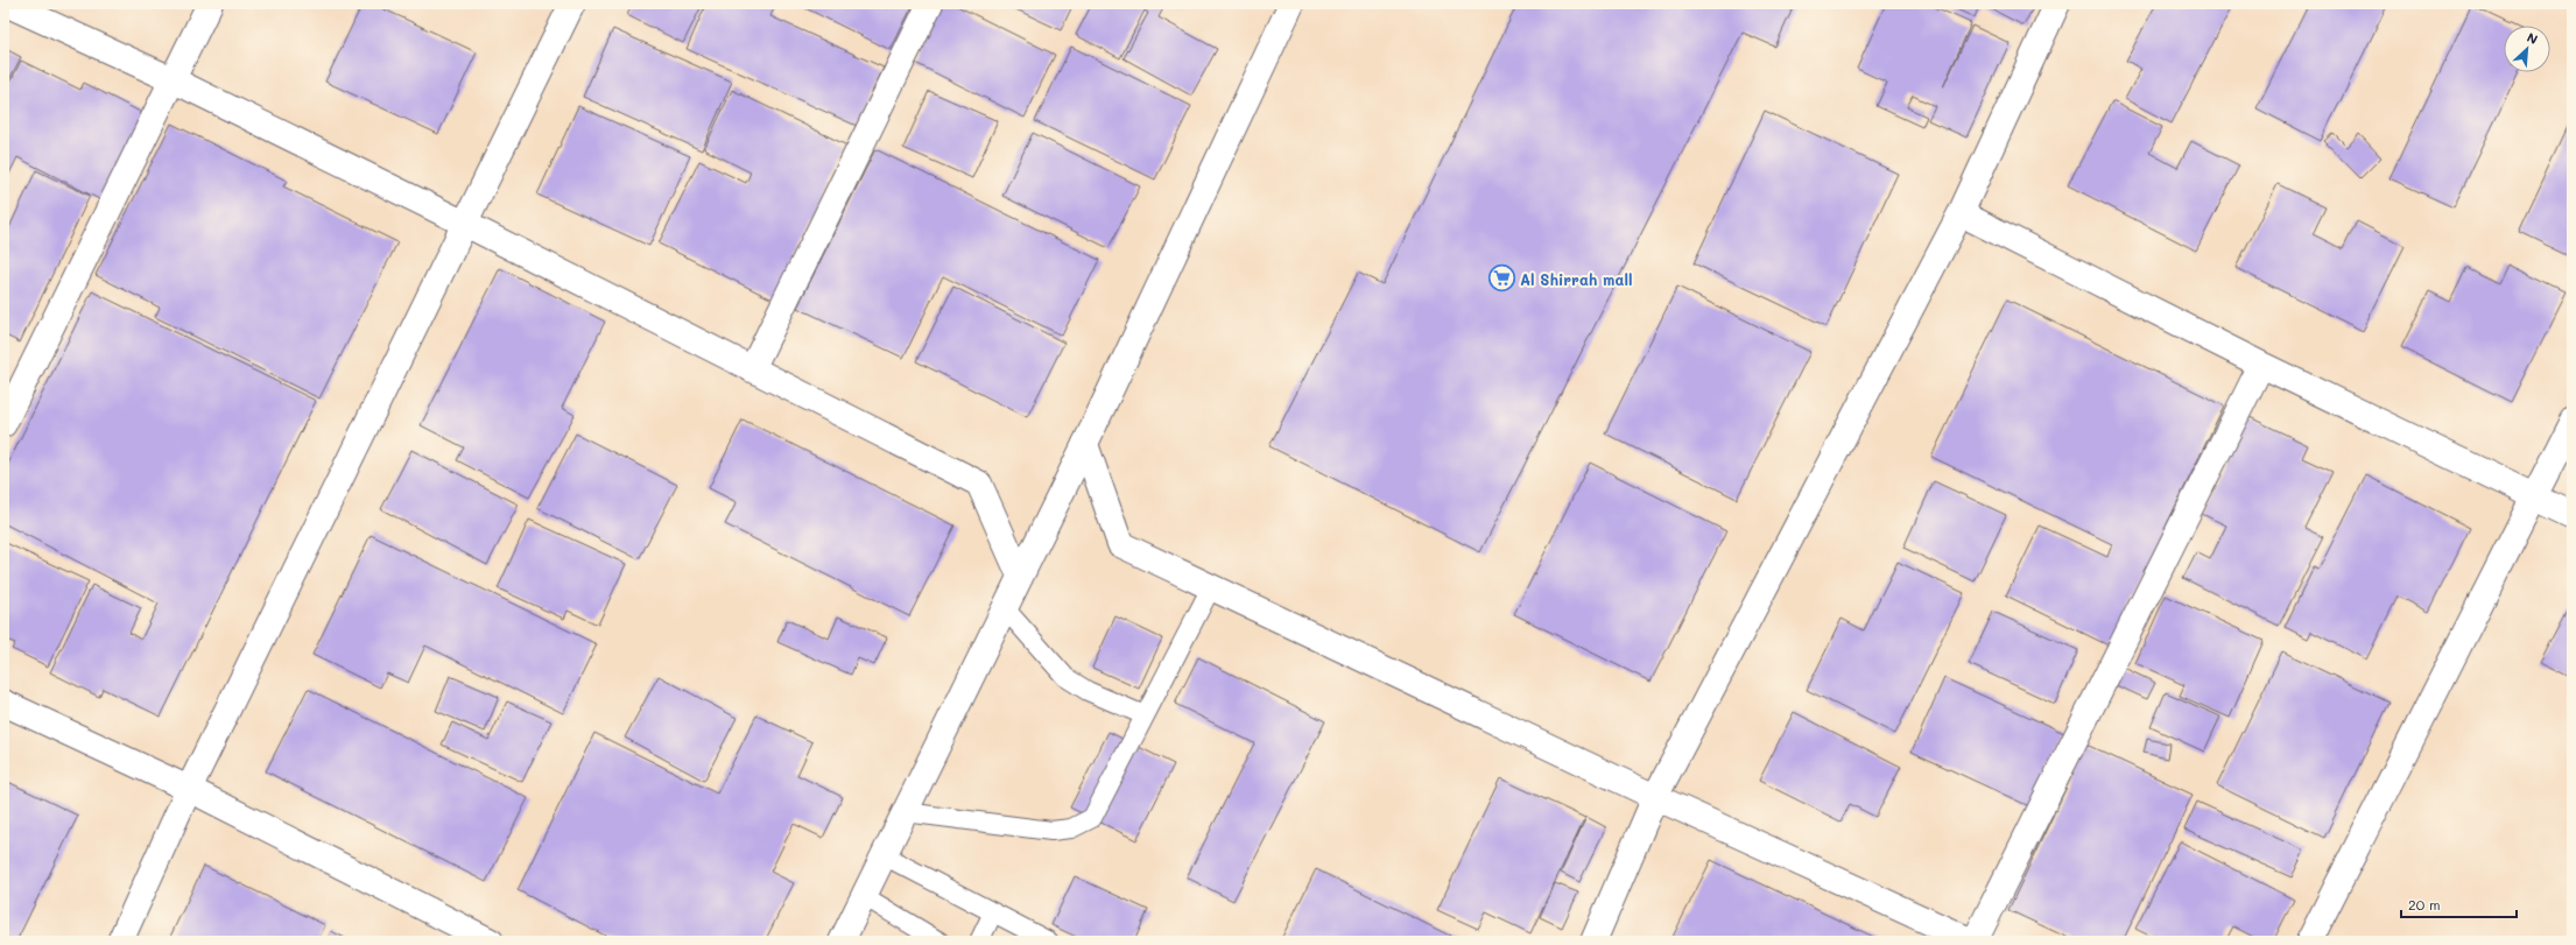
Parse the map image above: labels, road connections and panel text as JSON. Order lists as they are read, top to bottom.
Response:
{
  "places": {
    "supermarket": ["Al Shirrah mall"]
  },
  "scale_bar": "20 m",
  "north": "top right"
}
